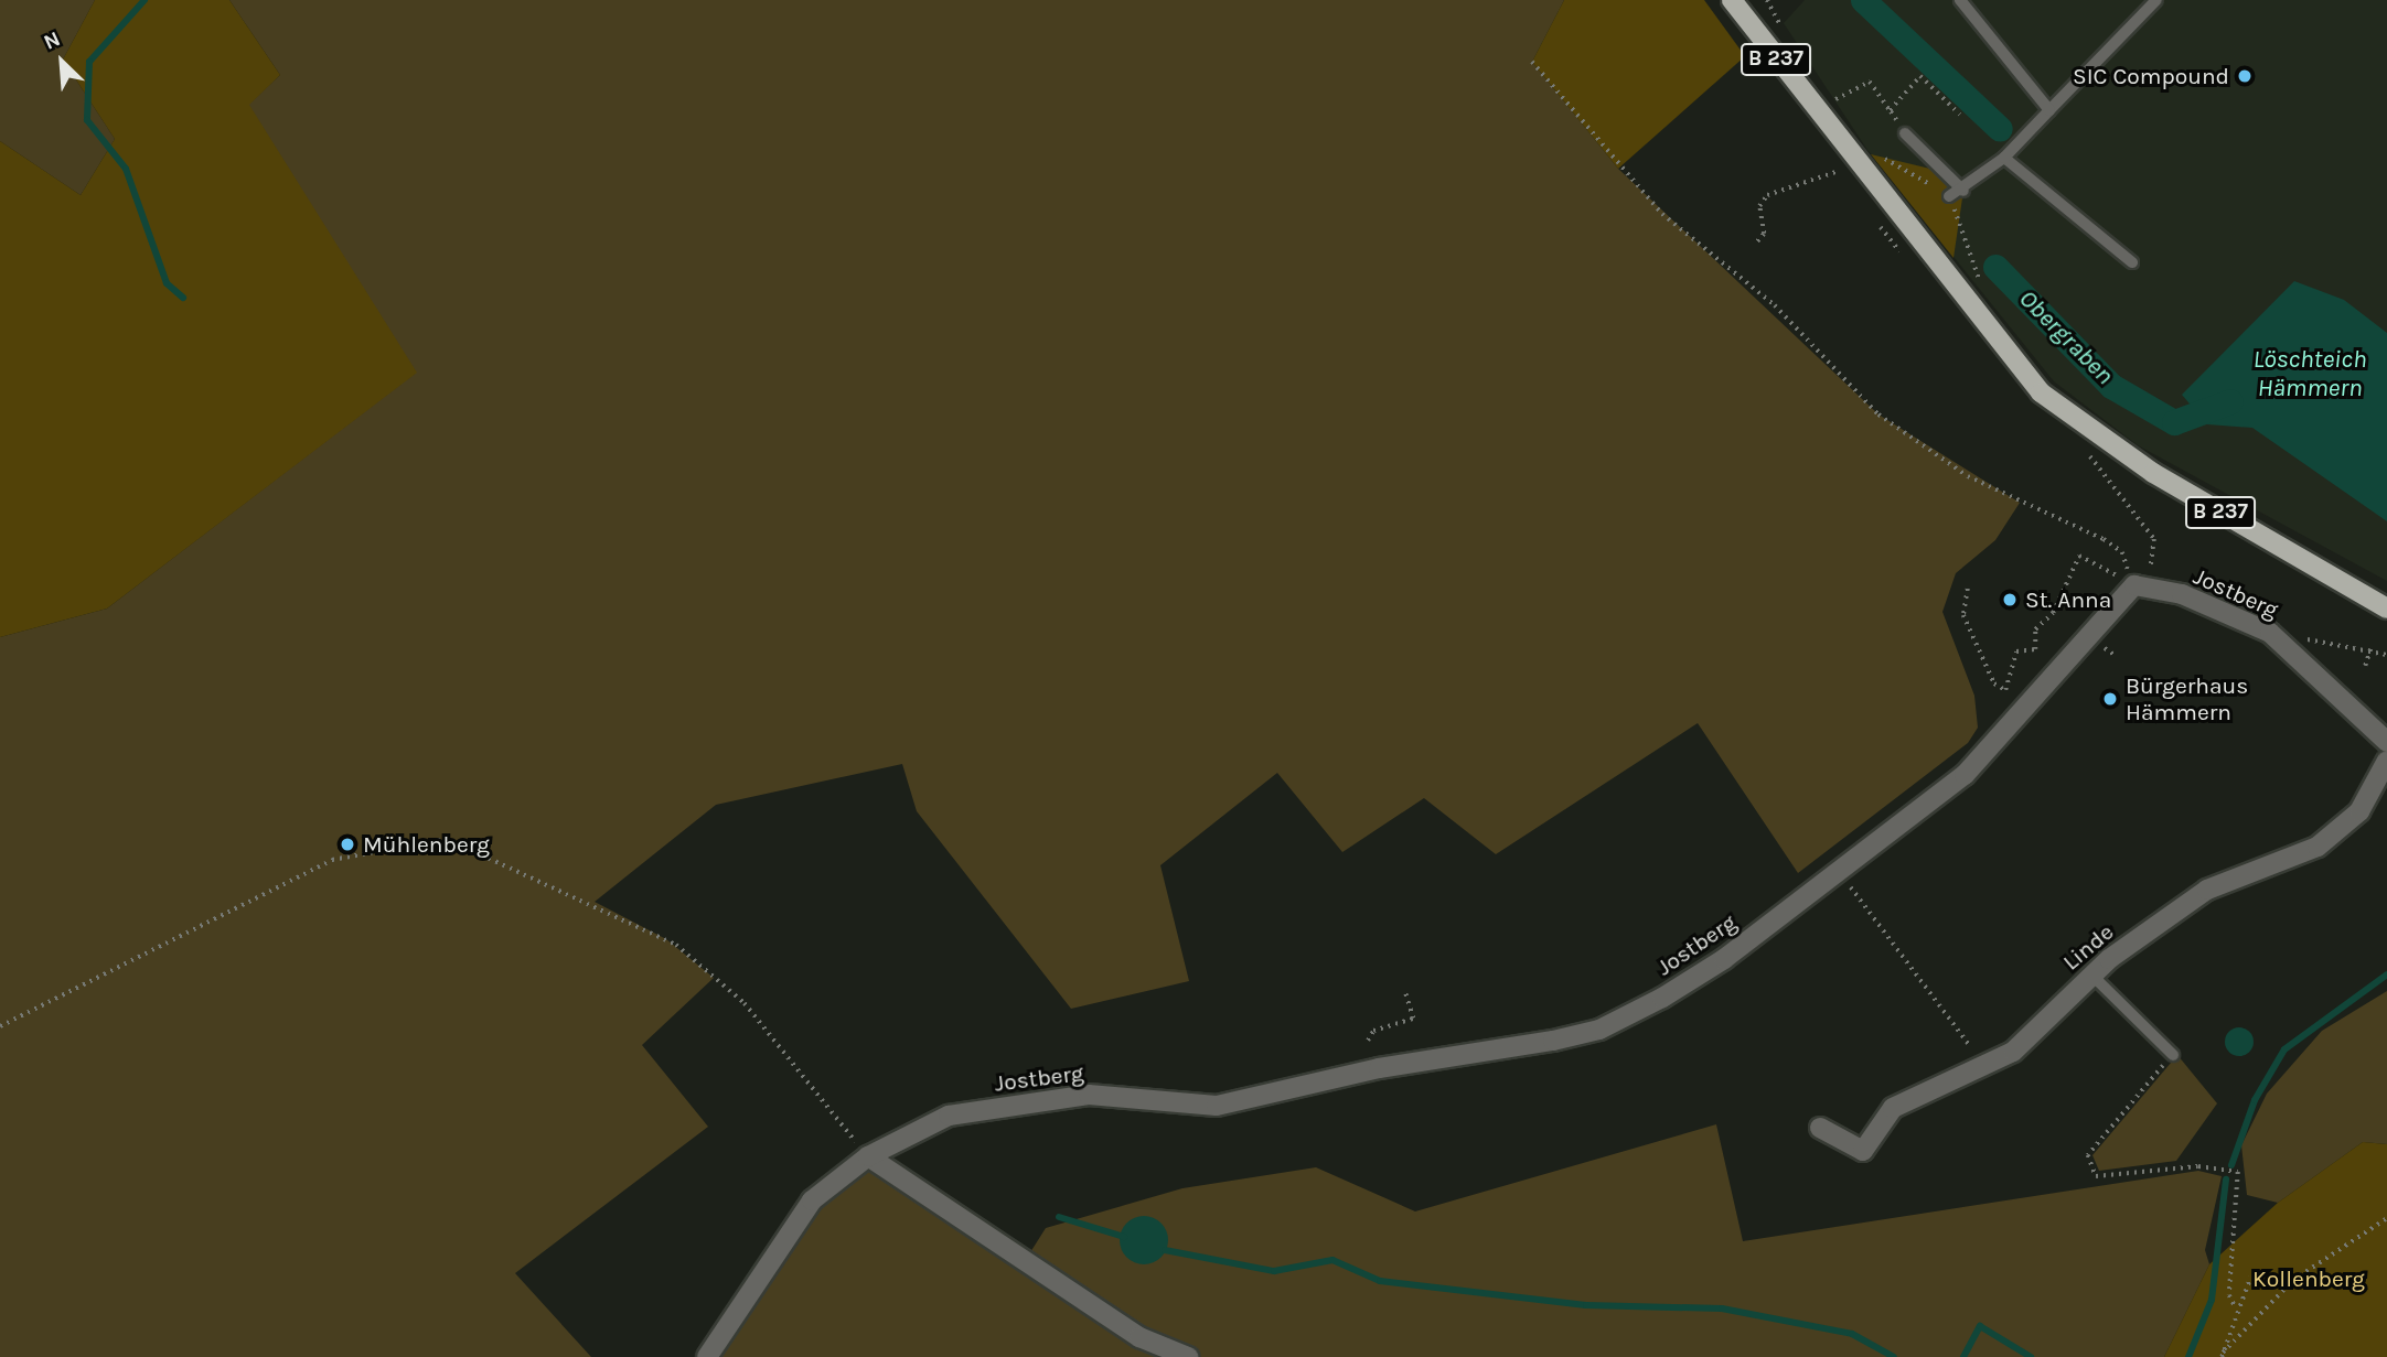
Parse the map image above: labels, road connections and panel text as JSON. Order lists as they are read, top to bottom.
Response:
{
  "streets": {
    "main road": ["B 237"],
    "street": ["Jostberg", "Linde"]
  },
  "water": ["Obergraben", "Löschteich Hämmern"],
  "parks": ["Kollenberg"],
  "places": [
    "SIC Compound",
    "St. Anna",
    "Bürgerhaus Hämmern",
    "Mühlenberg"
  ],
  "north": "top left"
}
